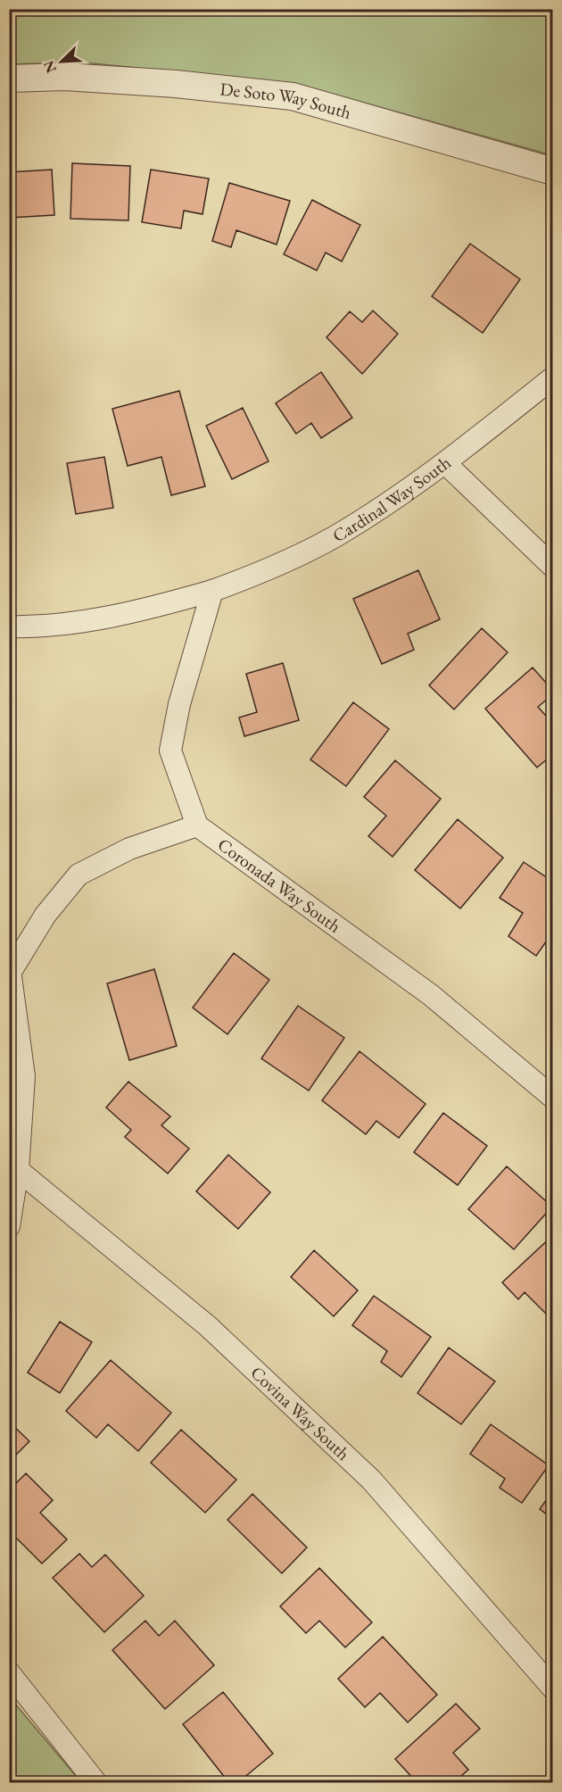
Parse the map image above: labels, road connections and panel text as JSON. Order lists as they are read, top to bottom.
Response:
{
  "streets": {
    "street": [
      "De Soto Way South",
      "Cardinal Way South",
      "Coronada Way South",
      "Covina Way South"
    ]
  },
  "north": "bottom left"
}
